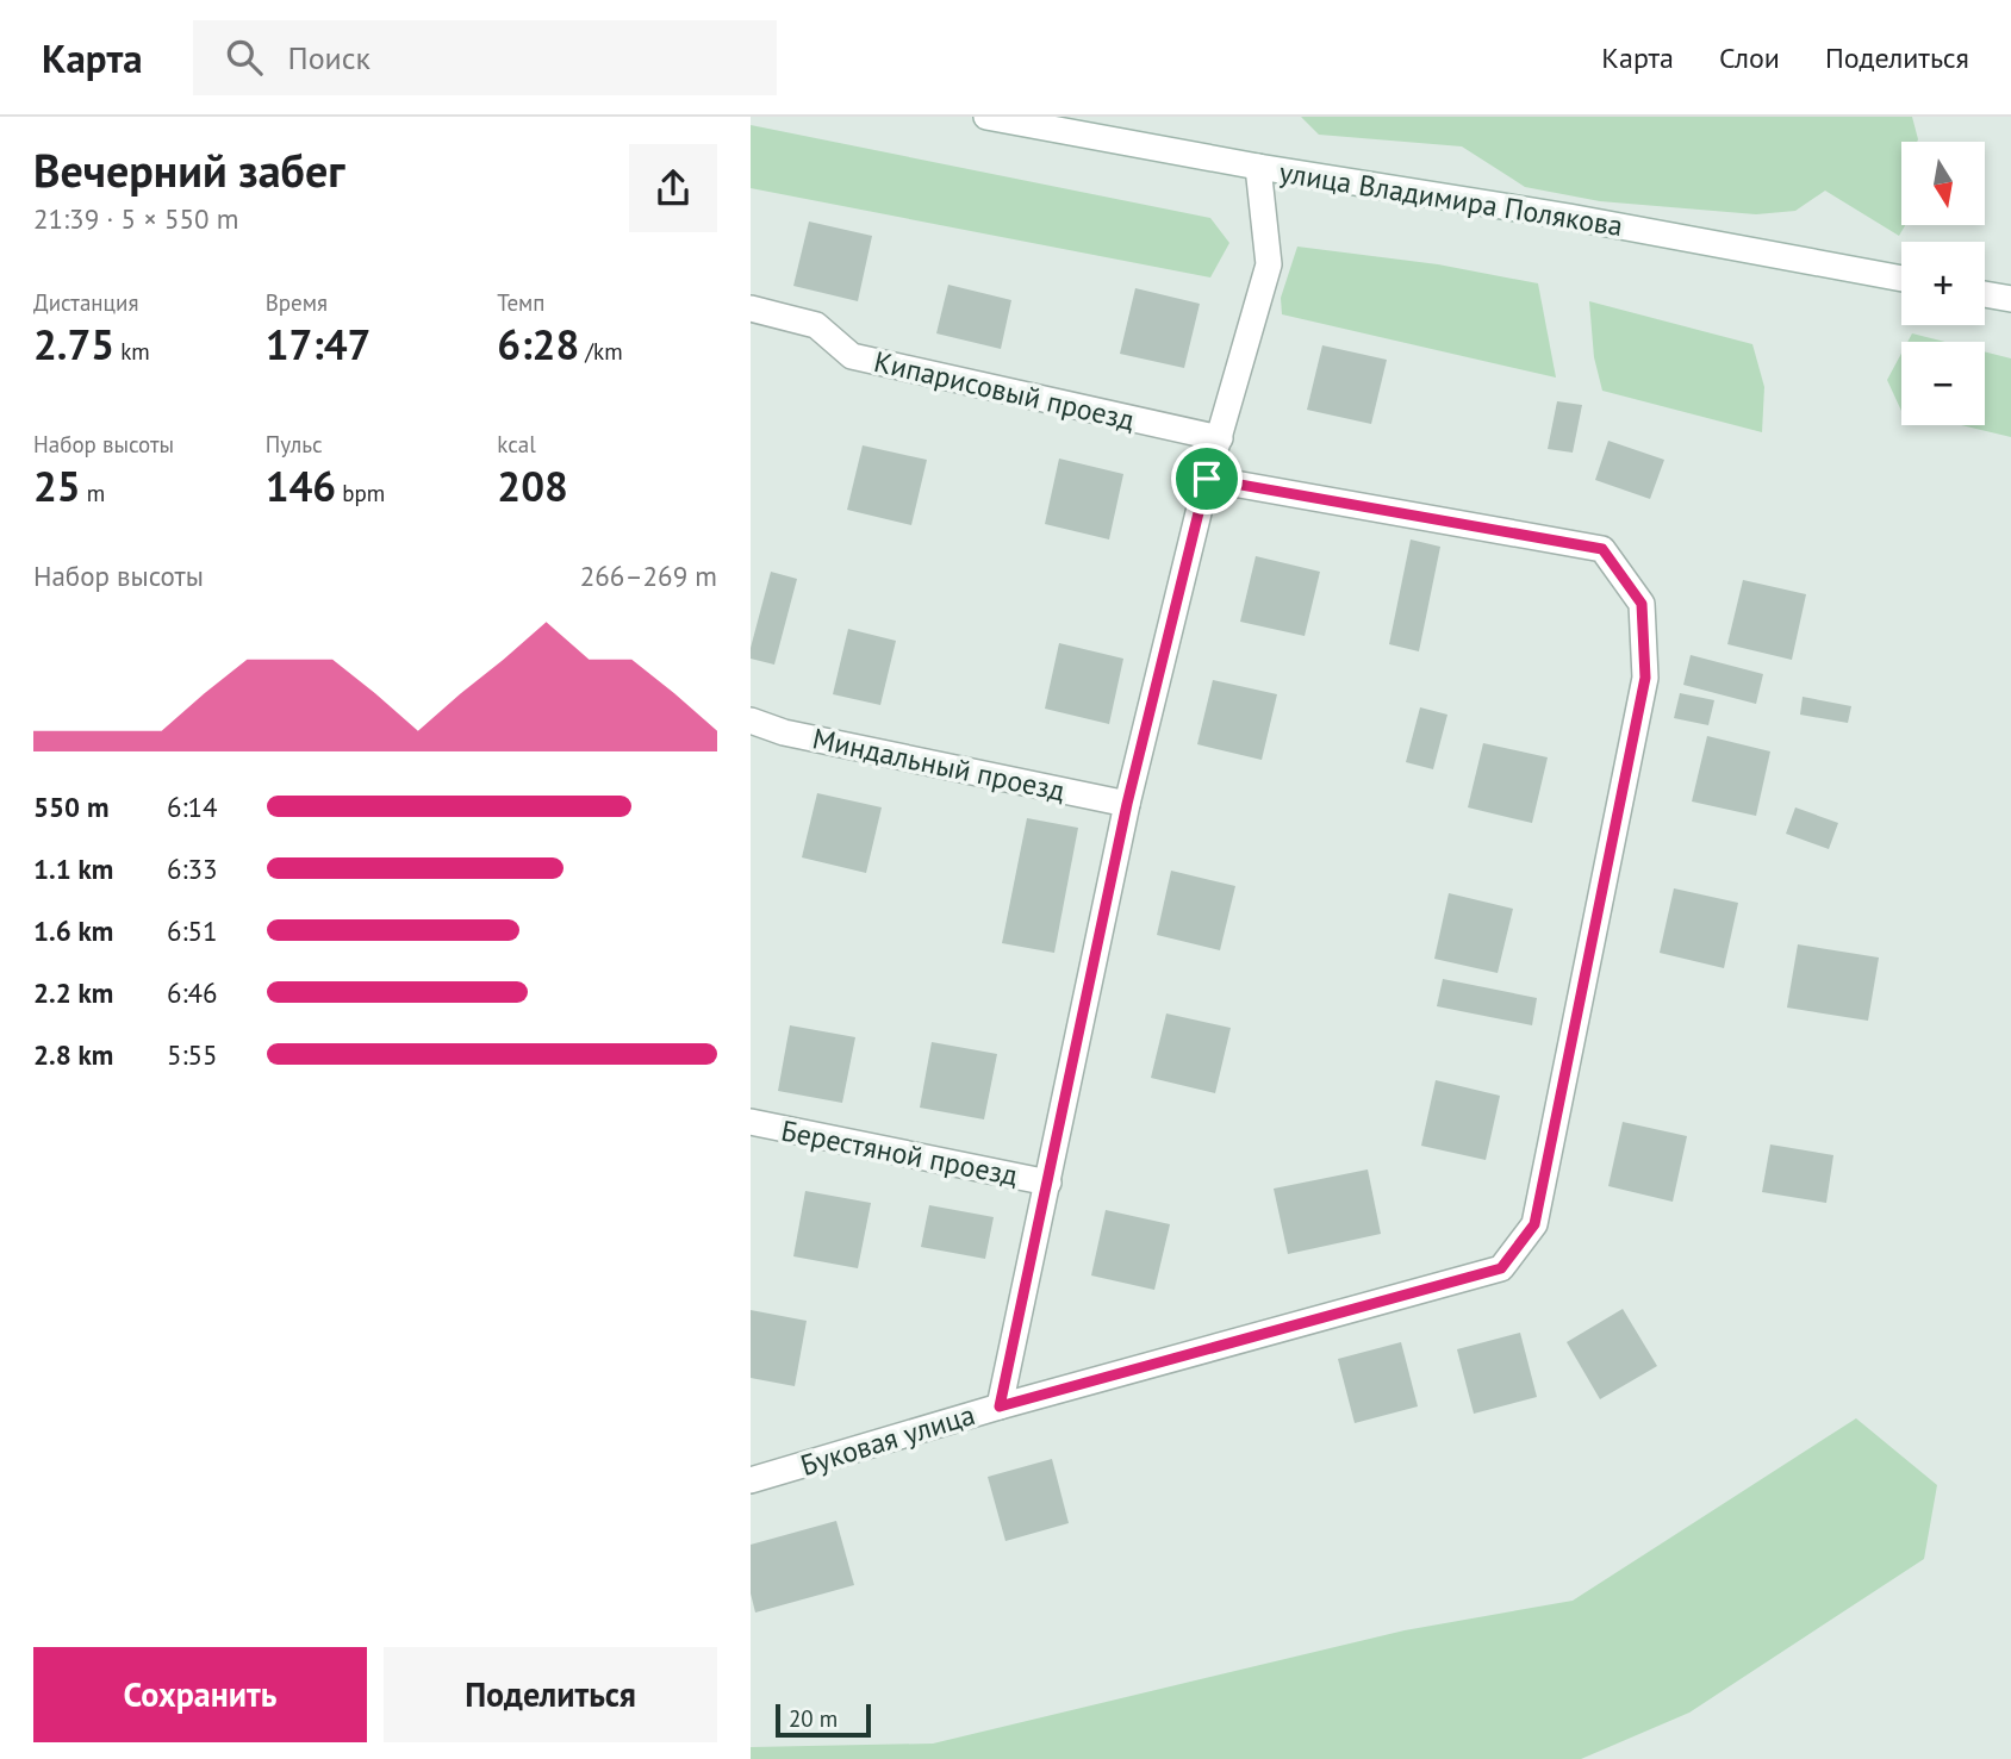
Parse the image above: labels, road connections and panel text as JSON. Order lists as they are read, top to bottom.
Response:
{
  "streets": {
    "street": [
      "улица Владимира Полякова",
      "Кипарисовый проезд",
      "Миндальный проезд",
      "Берестяной проезд",
      "Буковая улица"
    ]
  },
  "scale_bar": "20 m",
  "north": "bottom",
  "page": {
    "header": "Карта",
    "search": "Поиск",
    "nav": ["Карта", "Слои", "Поделиться"],
    "heading": ["Вечерний забег", "21:39 · 5 × 550 m"],
    "map_buttons": ["+", "−"],
    "stats": [
      ["Дистанция", "2.75 km"],
      ["Время", "17:47"],
      ["Темп", "6:28 /km"],
      ["Набор высоты", "25 m"],
      ["Пульс", "146 bpm"],
      ["kcal", "208"]
    ],
    "chart": ["Набор высоты", "266–269 m"],
    "list": [
      {
        "name": "550 m",
        "note": "6:14"
      },
      {
        "name": "1.1 km",
        "note": "6:33"
      },
      {
        "name": "1.6 km",
        "note": "6:51"
      },
      {
        "name": "2.2 km",
        "note": "6:46"
      },
      {
        "name": "2.8 km",
        "note": "5:55"
      }
    ],
    "buttons": ["Сохранить", "Поделиться"],
    "scale": "20 m"
  }
}
